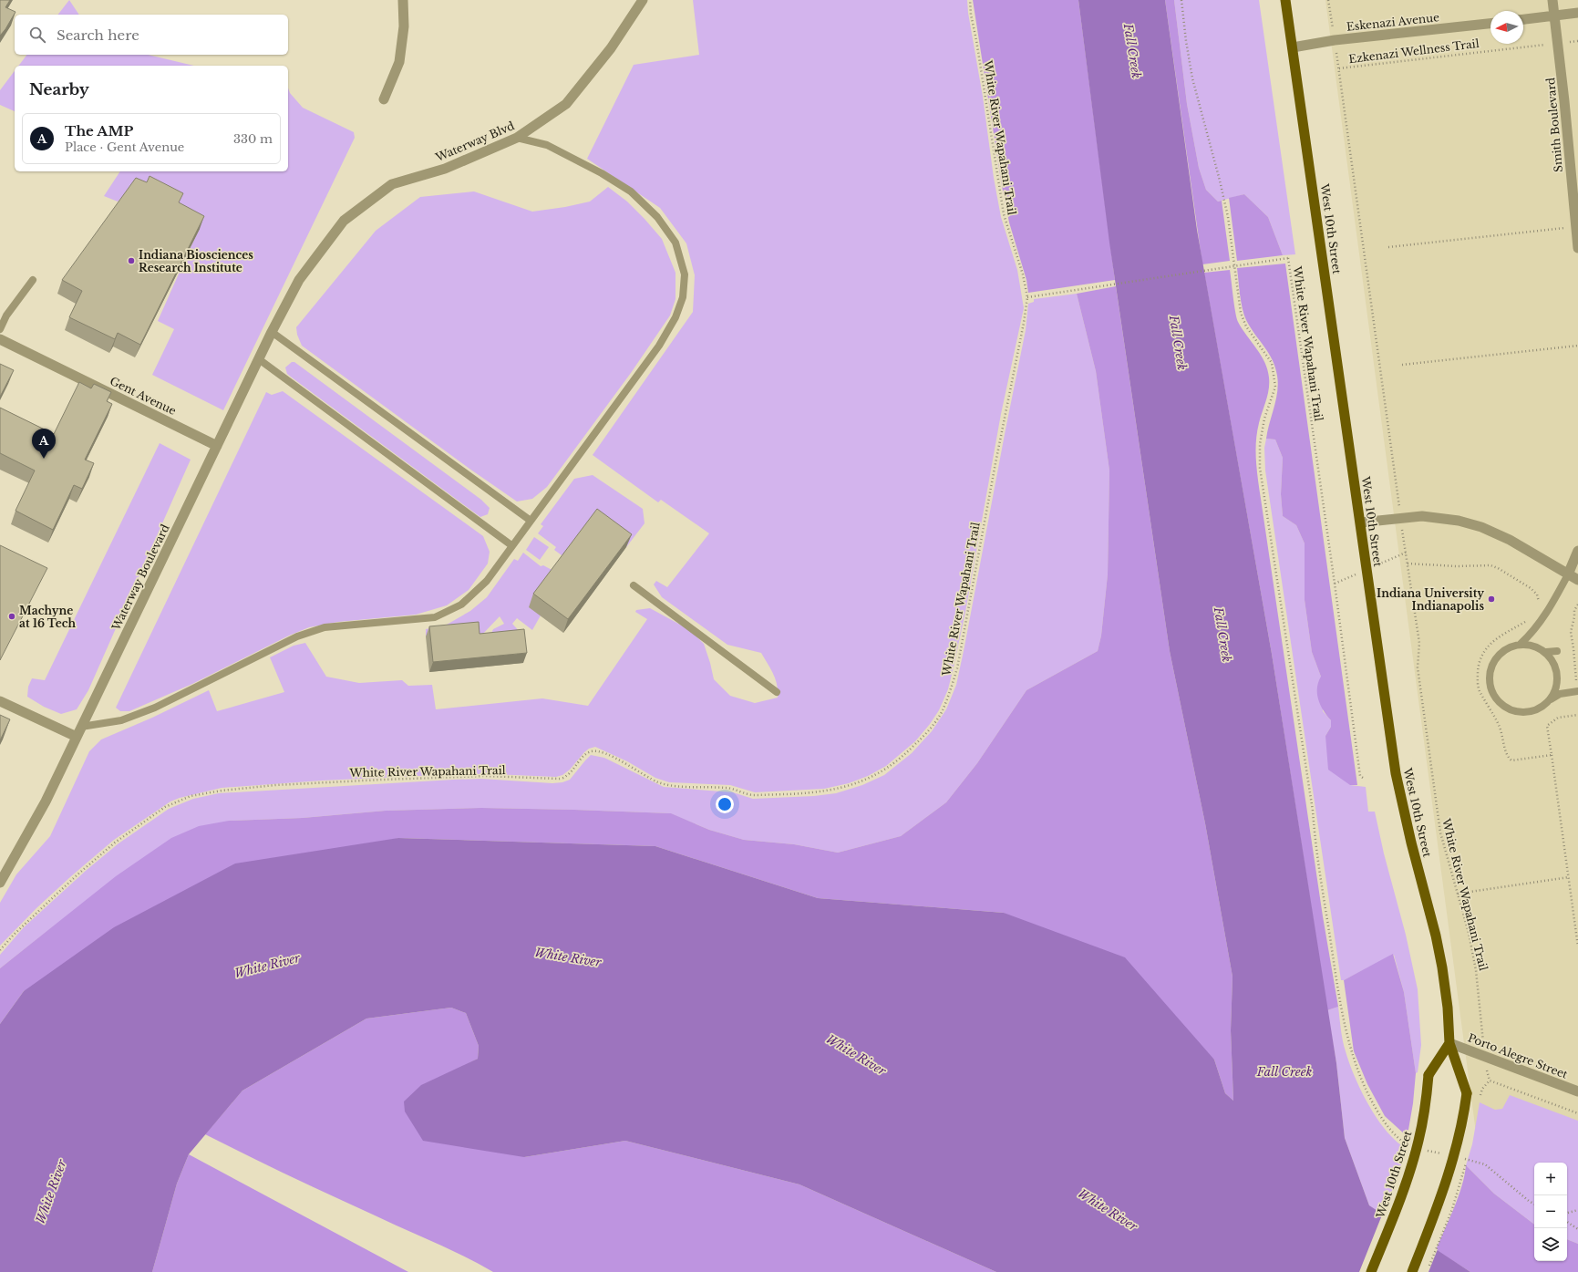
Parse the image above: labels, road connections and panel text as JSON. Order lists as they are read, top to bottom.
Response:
{
  "streets": {
    "main road": ["West 10th Street"],
    "street": [
      "Eskenazi Avenue",
      "Smith Boulevard",
      "Waterway Blvd",
      "Gent Avenue",
      "Waterway Boulevard",
      "Porto Alegre Street"
    ],
    "path": ["Ezkenazi Wellness Trail", "White River Wapahani Trail"]
  },
  "crossings": [
    ["Eskenazi Avenue", "West 10th Street"],
    ["Ezkenazi Wellness Trail", "Smith Boulevard"],
    ["White River Wapahani Trail", "Porto Alegre Street"],
    ["Waterway Blvd", "Waterway Boulevard"],
    ["West 10th Street", "Porto Alegre Street"],
    ["Gent Avenue", "Waterway Boulevard"]
  ],
  "water": ["Fall Creek", "White River"],
  "places": ["Indiana Biosciences Research Institute", "Indiana University Indianapolis", "Machyne at 16 Tech"],
  "north": "left",
  "page": {
    "search": "Search here",
    "heading": "Nearby",
    "list": [
      {
        "mark": "A",
        "name": "The AMP",
        "note": "Place · Gent Avenue",
        "value": "330 m"
      }
    ],
    "pins": "A",
    "map_buttons": ["+", "−"]
  }
}
